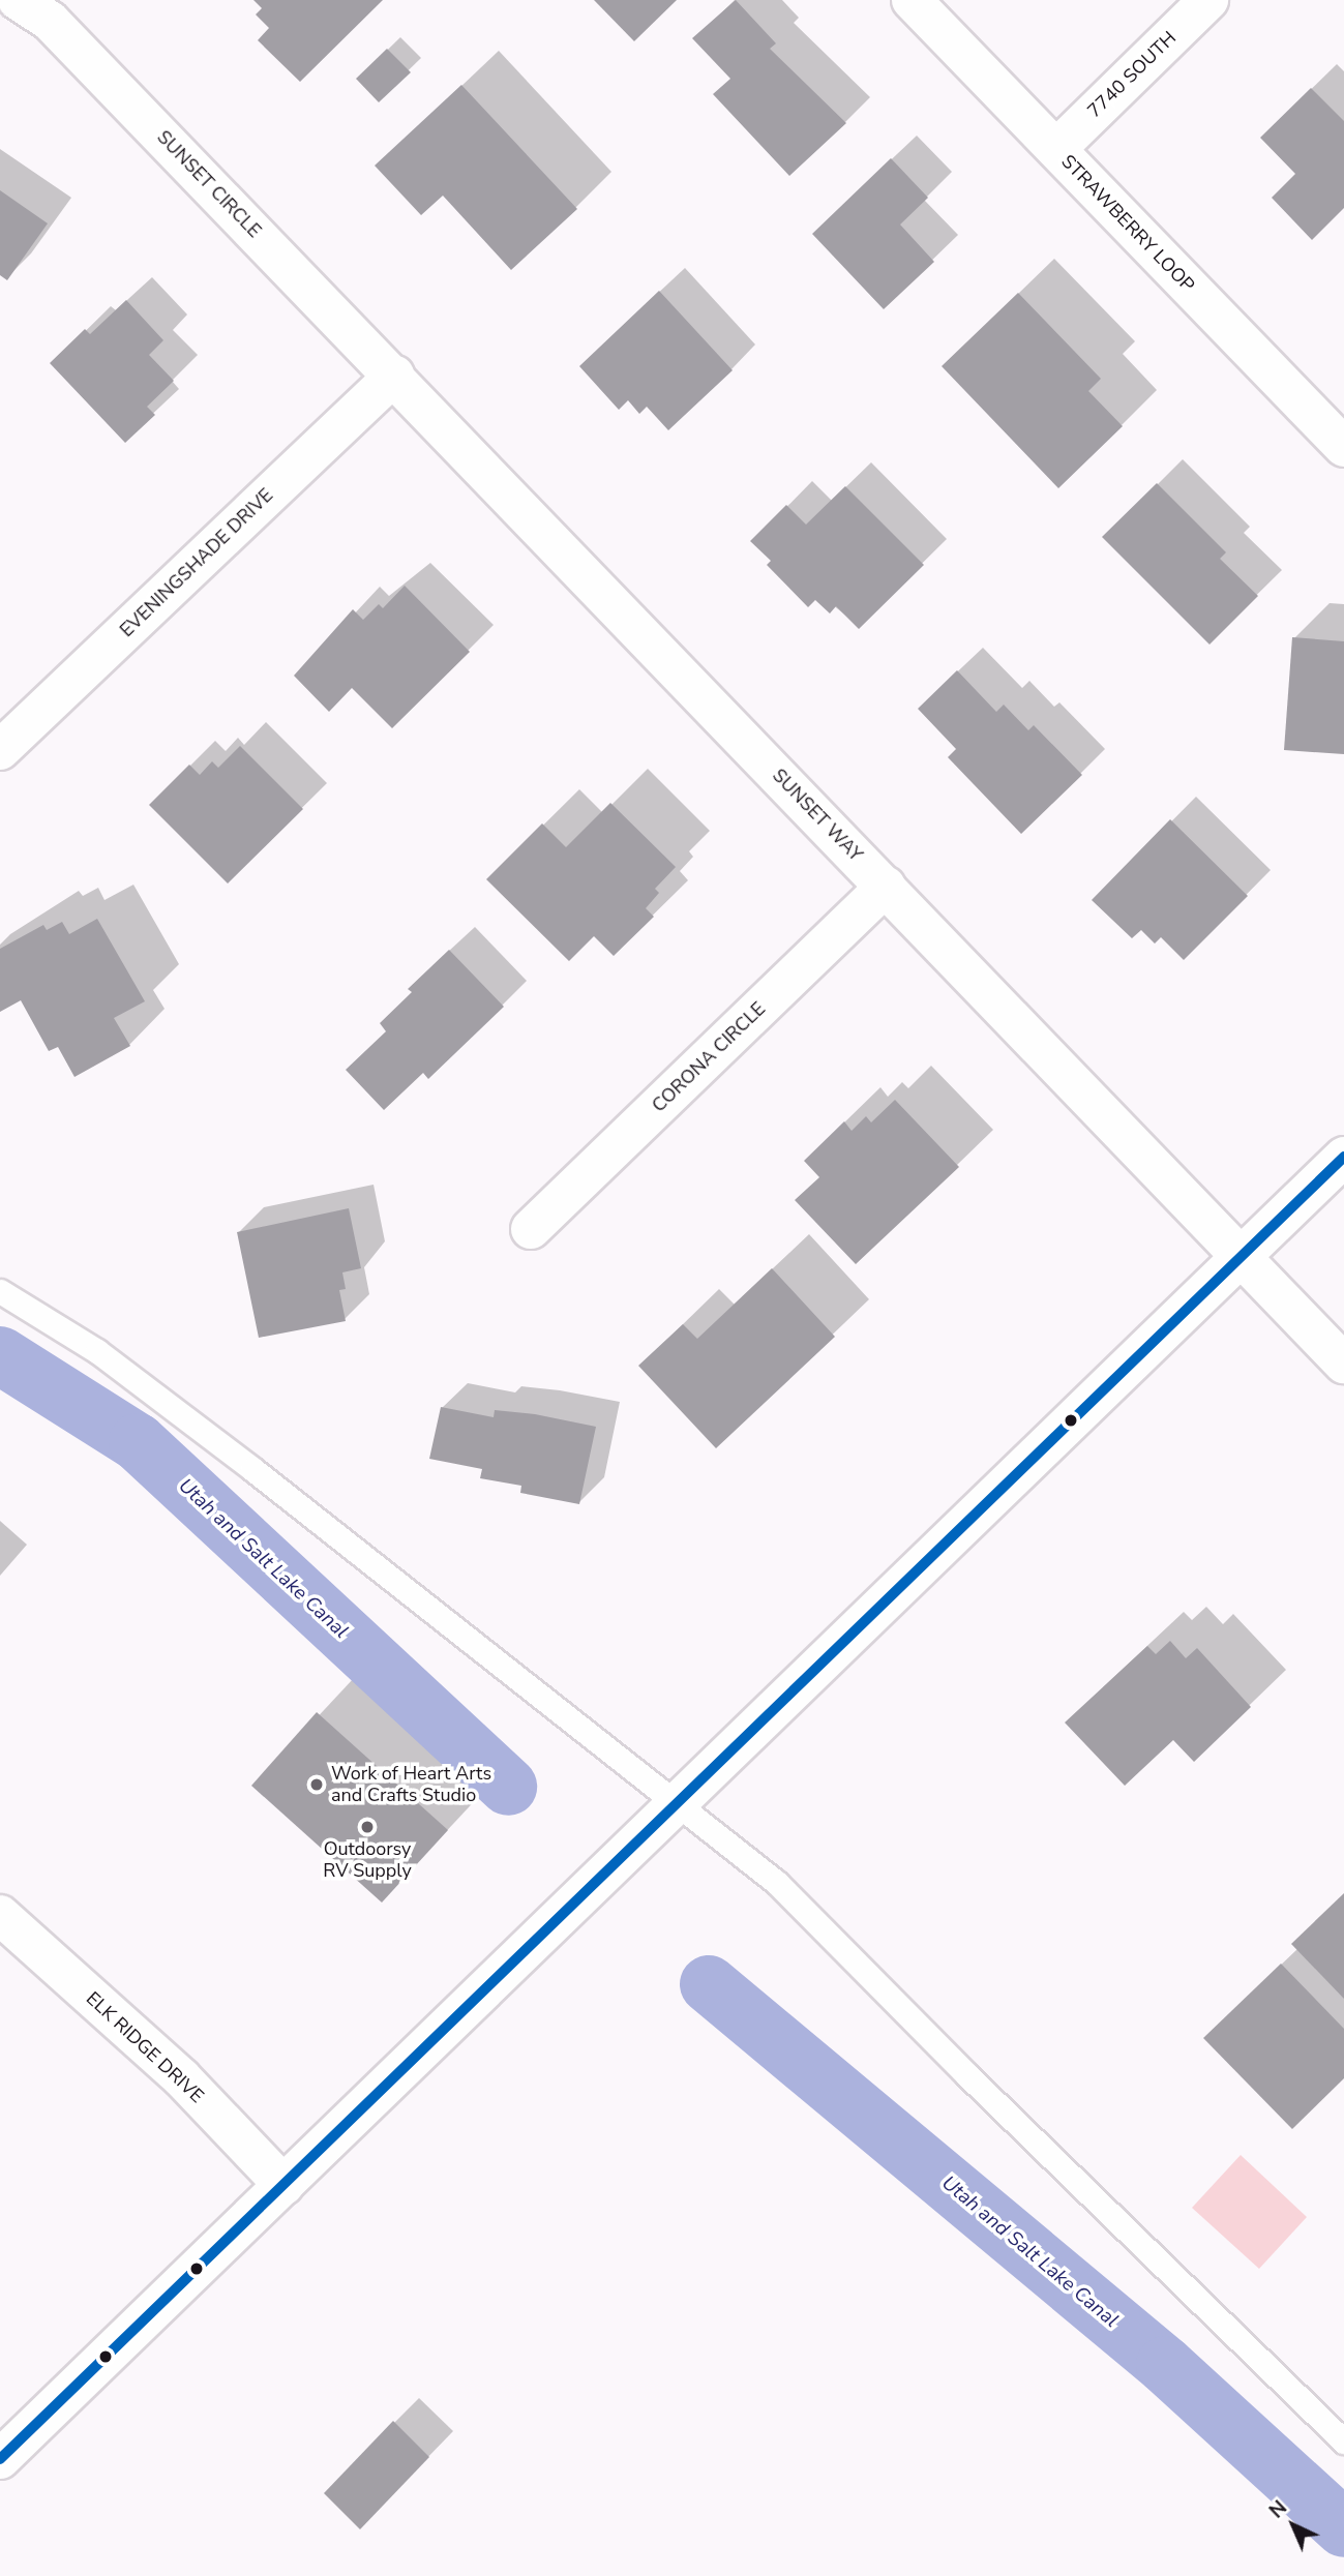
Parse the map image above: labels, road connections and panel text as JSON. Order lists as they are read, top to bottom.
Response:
{
  "streets": {
    "street": [
      "7740 SOUTH",
      "SUNSET CIRCLE",
      "STRAWBERRY LOOP",
      "EVENINGSHADE DRIVE",
      "SUNSET WAY",
      "CORONA CIRCLE",
      "ELK RIDGE DRIVE"
    ]
  },
  "crossings": [
    ["7740 SOUTH", "STRAWBERRY LOOP"],
    ["SUNSET CIRCLE", "EVENINGSHADE DRIVE"],
    ["SUNSET CIRCLE", "SUNSET WAY"],
    ["EVENINGSHADE DRIVE", "SUNSET WAY"],
    ["SUNSET WAY", "CORONA CIRCLE"]
  ],
  "water": ["Utah and Salt Lake Canal"],
  "places": ["Work of Heart Arts and Crafts Studio", "Outdoorsy RV Supply"],
  "north": "top left"
}
